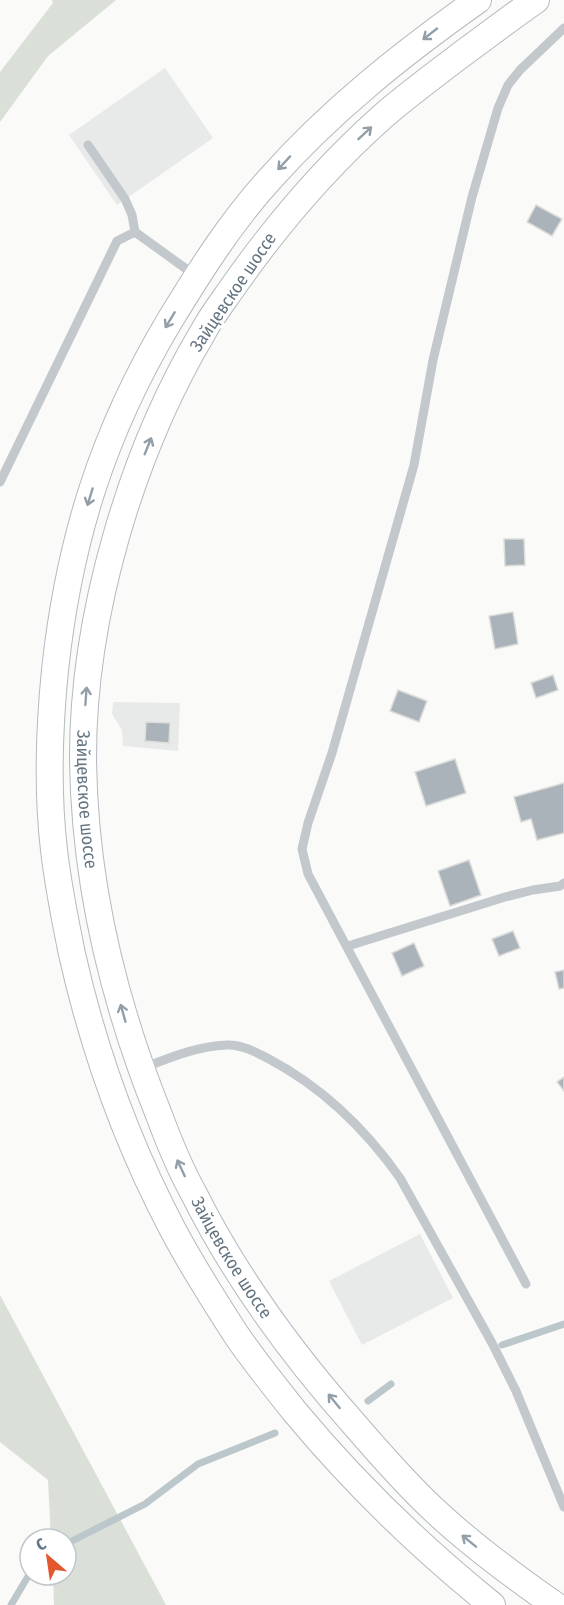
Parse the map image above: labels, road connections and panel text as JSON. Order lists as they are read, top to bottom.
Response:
{
  "streets": {
    "main road": ["Зайцевское шоссе"]
  },
  "north": "top left"
}
